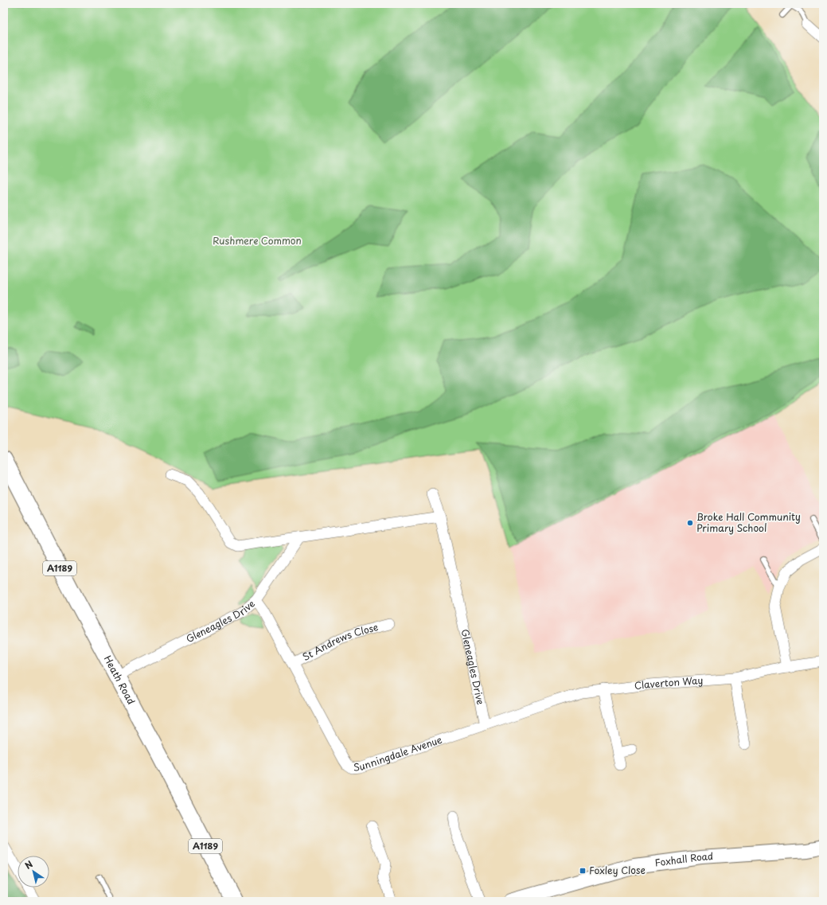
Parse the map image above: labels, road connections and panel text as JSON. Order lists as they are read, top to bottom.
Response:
{
  "streets": {
    "main road": ["A1189", "Heath Road"],
    "street": [
      "Gleneagles Drive",
      "St Andrews Close",
      "Claverton Way",
      "Sunningdale Avenue",
      "Foxhall Road"
    ]
  },
  "crossings": [
    ["Gleneagles Drive", "Heath Road"],
    ["Gleneagles Drive", "Sunningdale Avenue"],
    ["St Andrews Close", "Sunningdale Avenue"],
    ["Claverton Way", "Sunningdale Avenue"]
  ],
  "parks": ["Rushmere Common"],
  "places": {
    "other": ["Broke Hall Community Primary School"],
    "transit": ["Foxley Close"]
  },
  "north": "top left"
}
